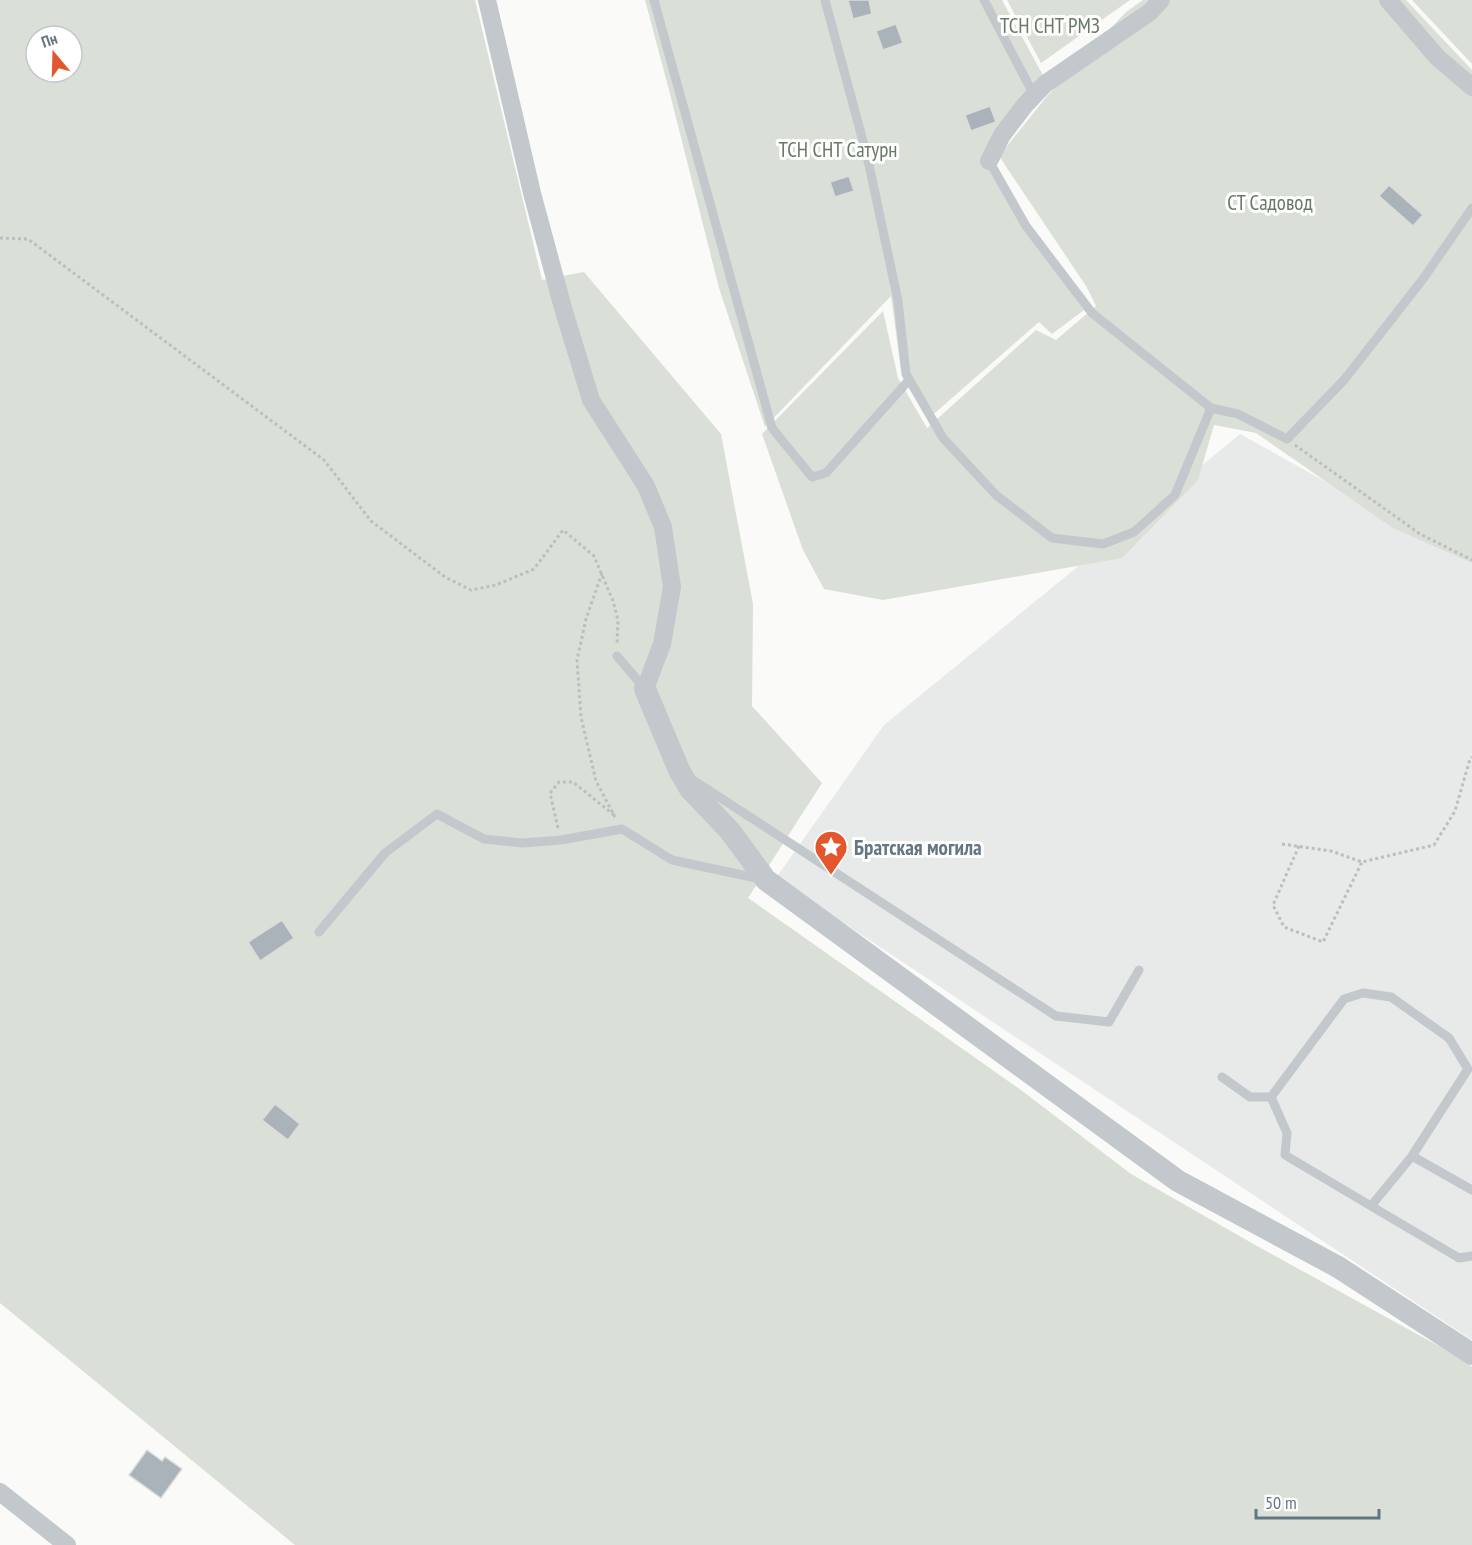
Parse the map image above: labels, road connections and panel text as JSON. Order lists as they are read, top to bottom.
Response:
{
  "parks": ["ТСН СНТ РМЗ", "ТСН СНТ Сатурн", "СТ Садовод"],
  "places": {
    "place": ["Братская могила"]
  },
  "scale_bar": "50 m",
  "north": "top"
}
